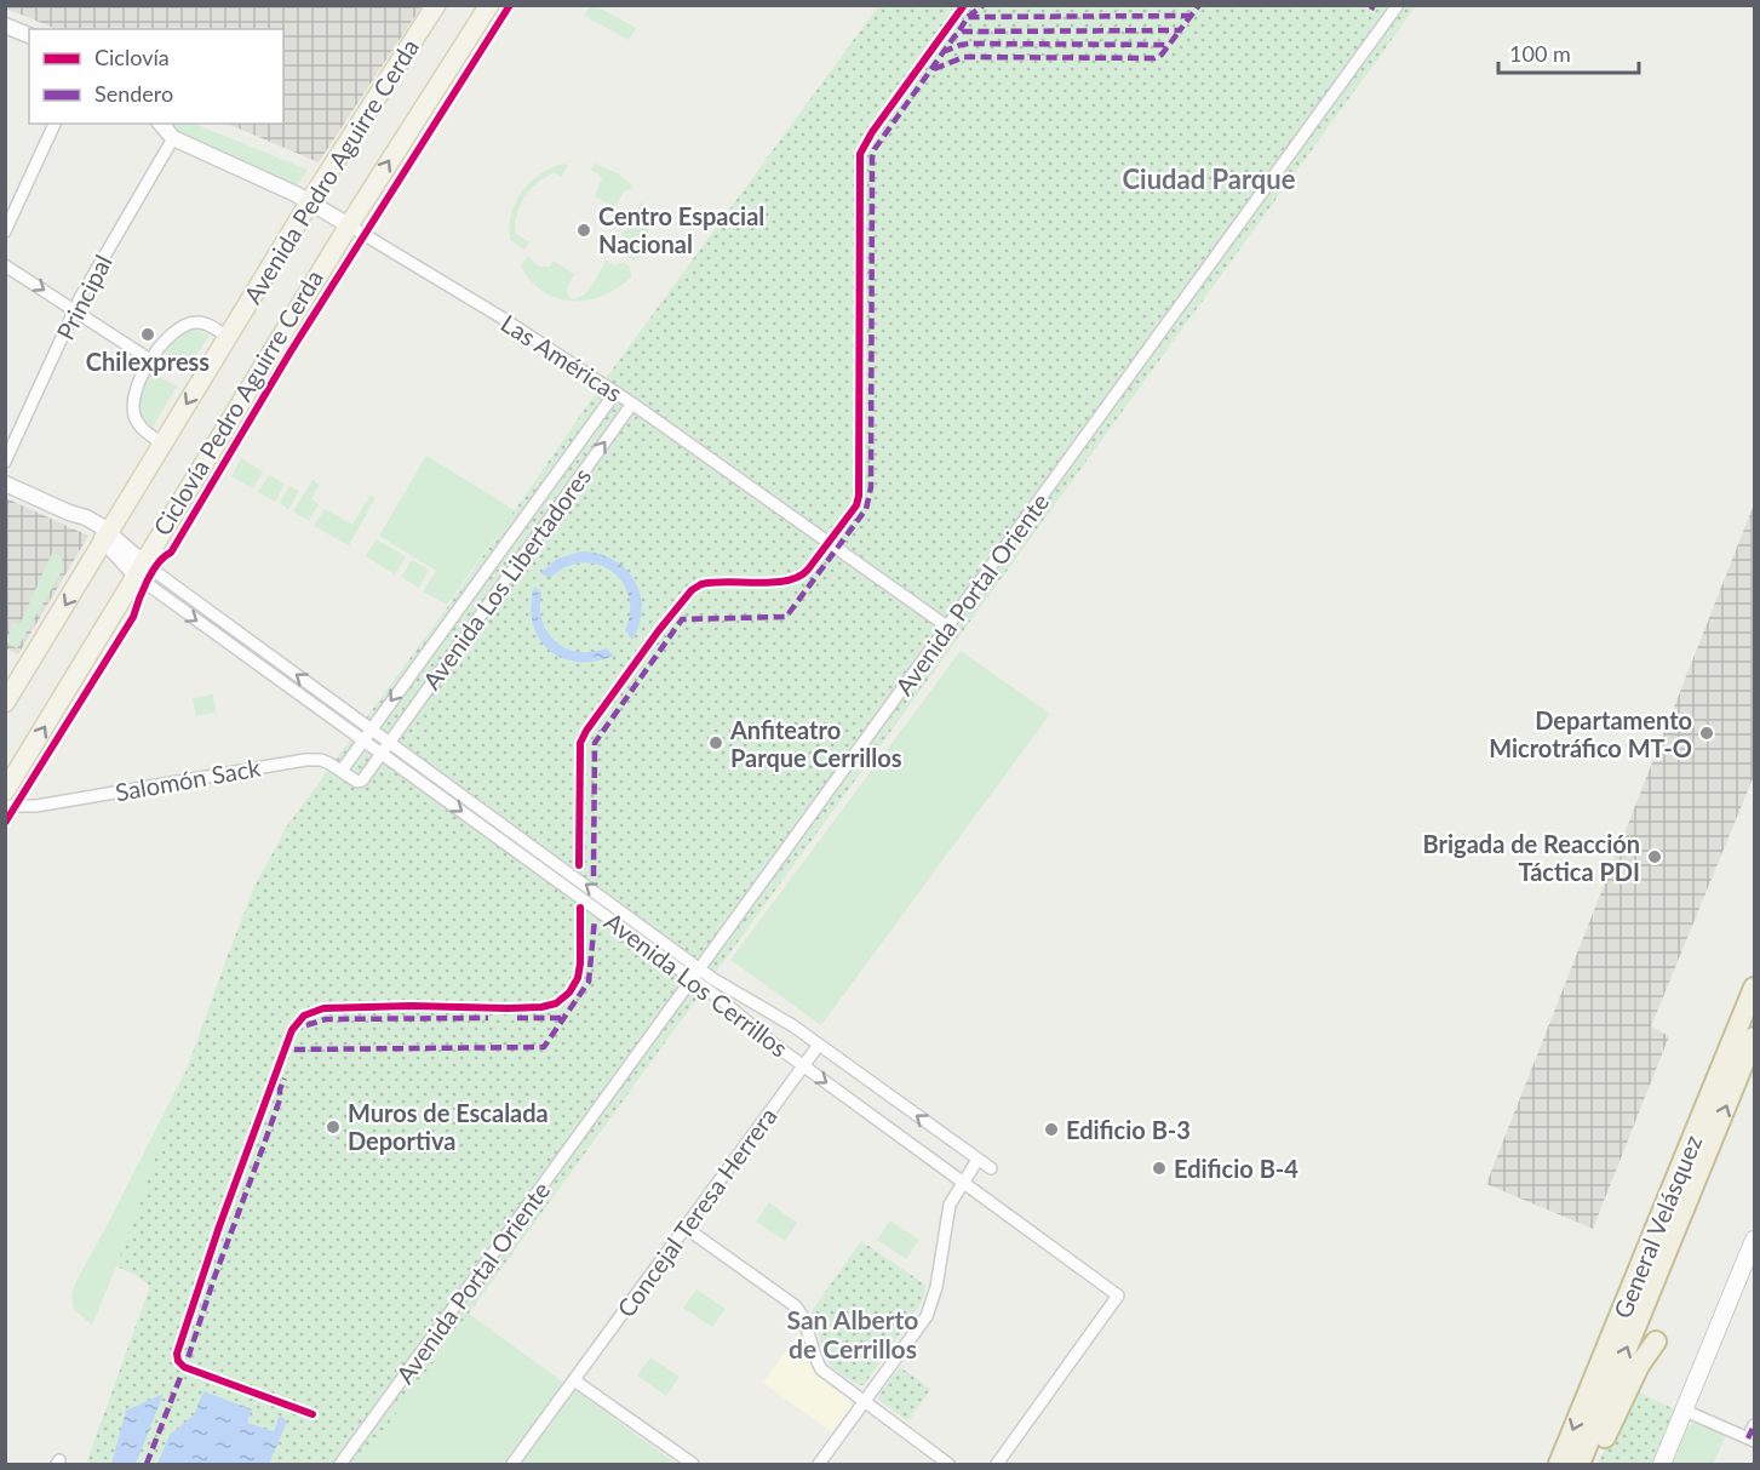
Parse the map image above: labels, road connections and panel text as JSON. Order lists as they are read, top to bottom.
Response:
{
  "streets": {
    "highway": ["General Velásquez"],
    "main road": ["Avenida Pedro Aguirre Cerda"],
    "street": [
      "Principal",
      "Las Américas",
      "Avenida Los Libertadores",
      "Avenida Portal Oriente",
      "Salomón Sack",
      "Avenida Los Cerrillos",
      "Concejal Teresa Herrera"
    ],
    "cycle path": ["Ciclovía Pedro Aguirre Cerda"]
  },
  "crossings": [
    ["Avenida Pedro Aguirre Cerda", "Las Américas"],
    ["Avenida Pedro Aguirre Cerda", "Avenida Los Cerrillos"],
    ["Principal", "Las Américas"],
    ["Las Américas", "Avenida Los Libertadores"],
    ["Las Américas", "Avenida Portal Oriente"],
    ["Avenida Los Libertadores", "Salomón Sack"],
    ["Avenida Los Libertadores", "Avenida Los Cerrillos"],
    ["Avenida Portal Oriente", "Avenida Los Cerrillos"],
    ["Avenida Los Cerrillos", "Concejal Teresa Herrera"]
  ],
  "districts": ["Ciudad Parque", "San Alberto de Cerrillos"],
  "places": [
    "Centro Espacial Nacional",
    "Chilexpress",
    "Departamento Microtráfico MT-O",
    "Anfiteatro Parque Cerrillos",
    "Brigada de Reacción Táctica PDI",
    "Muros de Escalada Deportiva",
    "Edificio B-3",
    "Edificio B-4"
  ],
  "legend": ["Ciclovía", "Sendero"],
  "scale_bar": "100 m"
}
